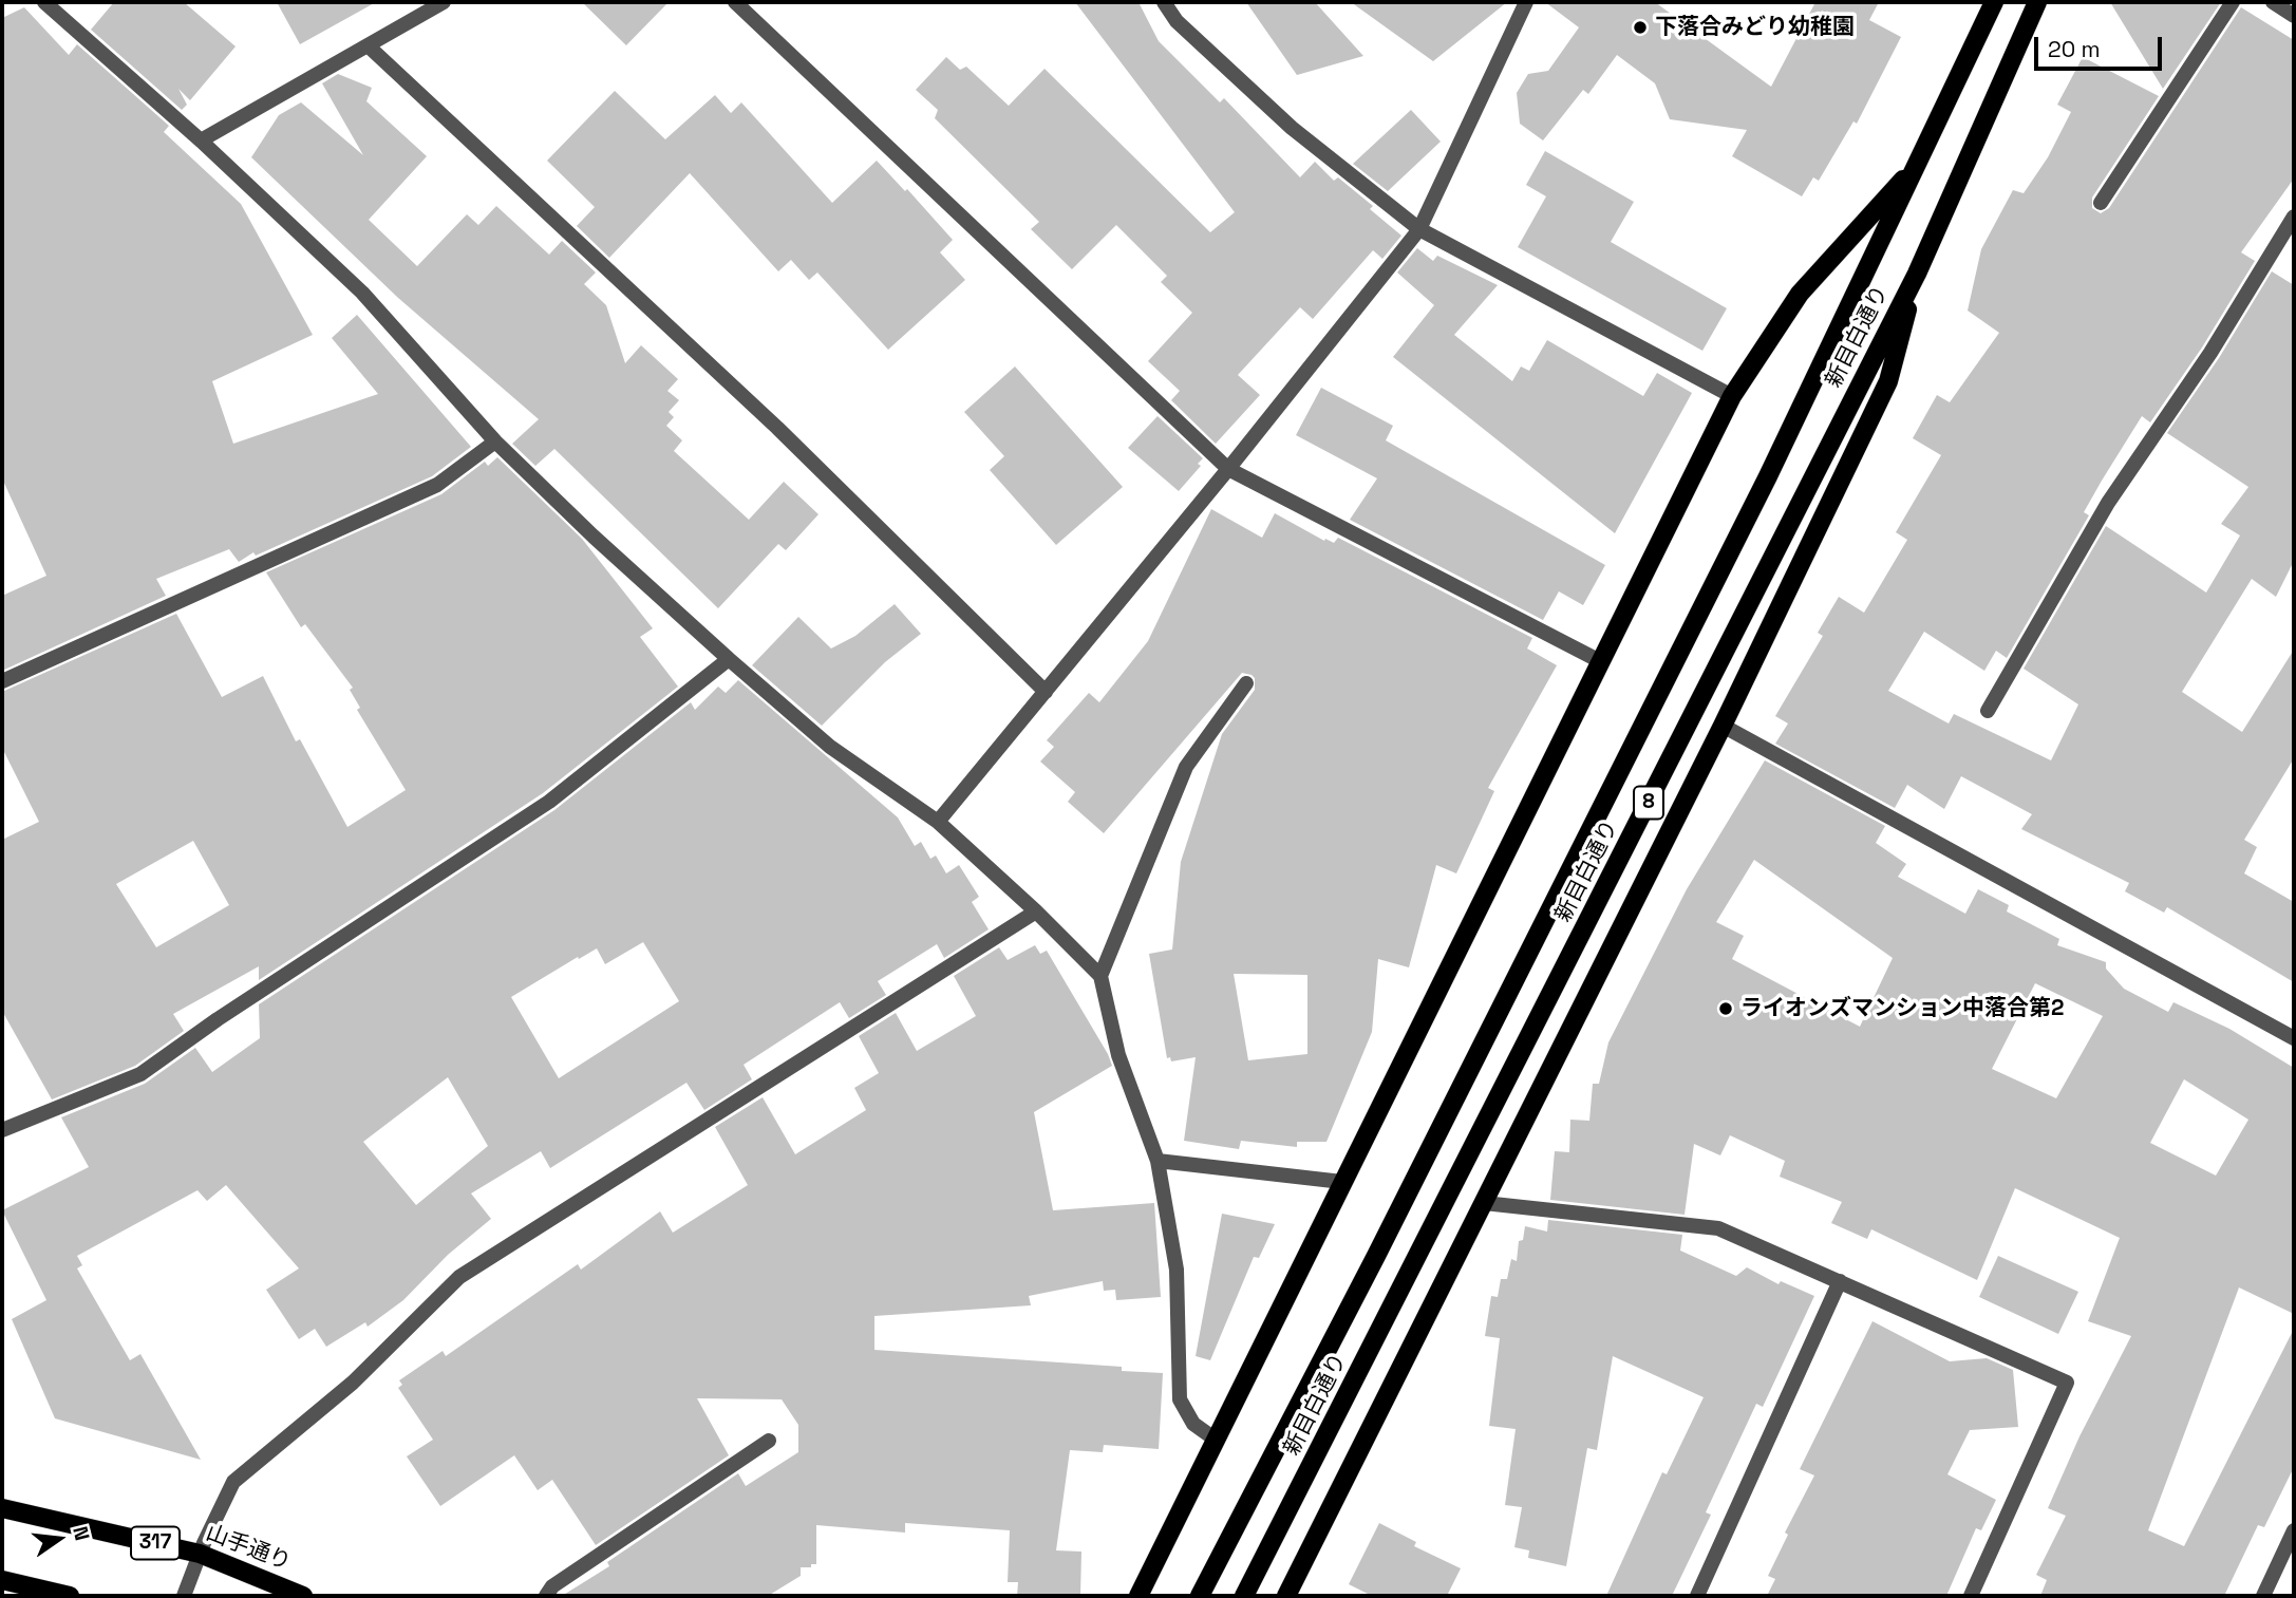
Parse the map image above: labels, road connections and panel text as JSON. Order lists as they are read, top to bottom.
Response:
{
  "streets": {
    "main road": [
      "新目白通り",
      "8",
      "317",
      "山手通り"
    ]
  },
  "places": ["下落合みどり幼稚園", "ライオンズマンション中落合第2"],
  "scale_bar": "20 m",
  "north": "right"
}
